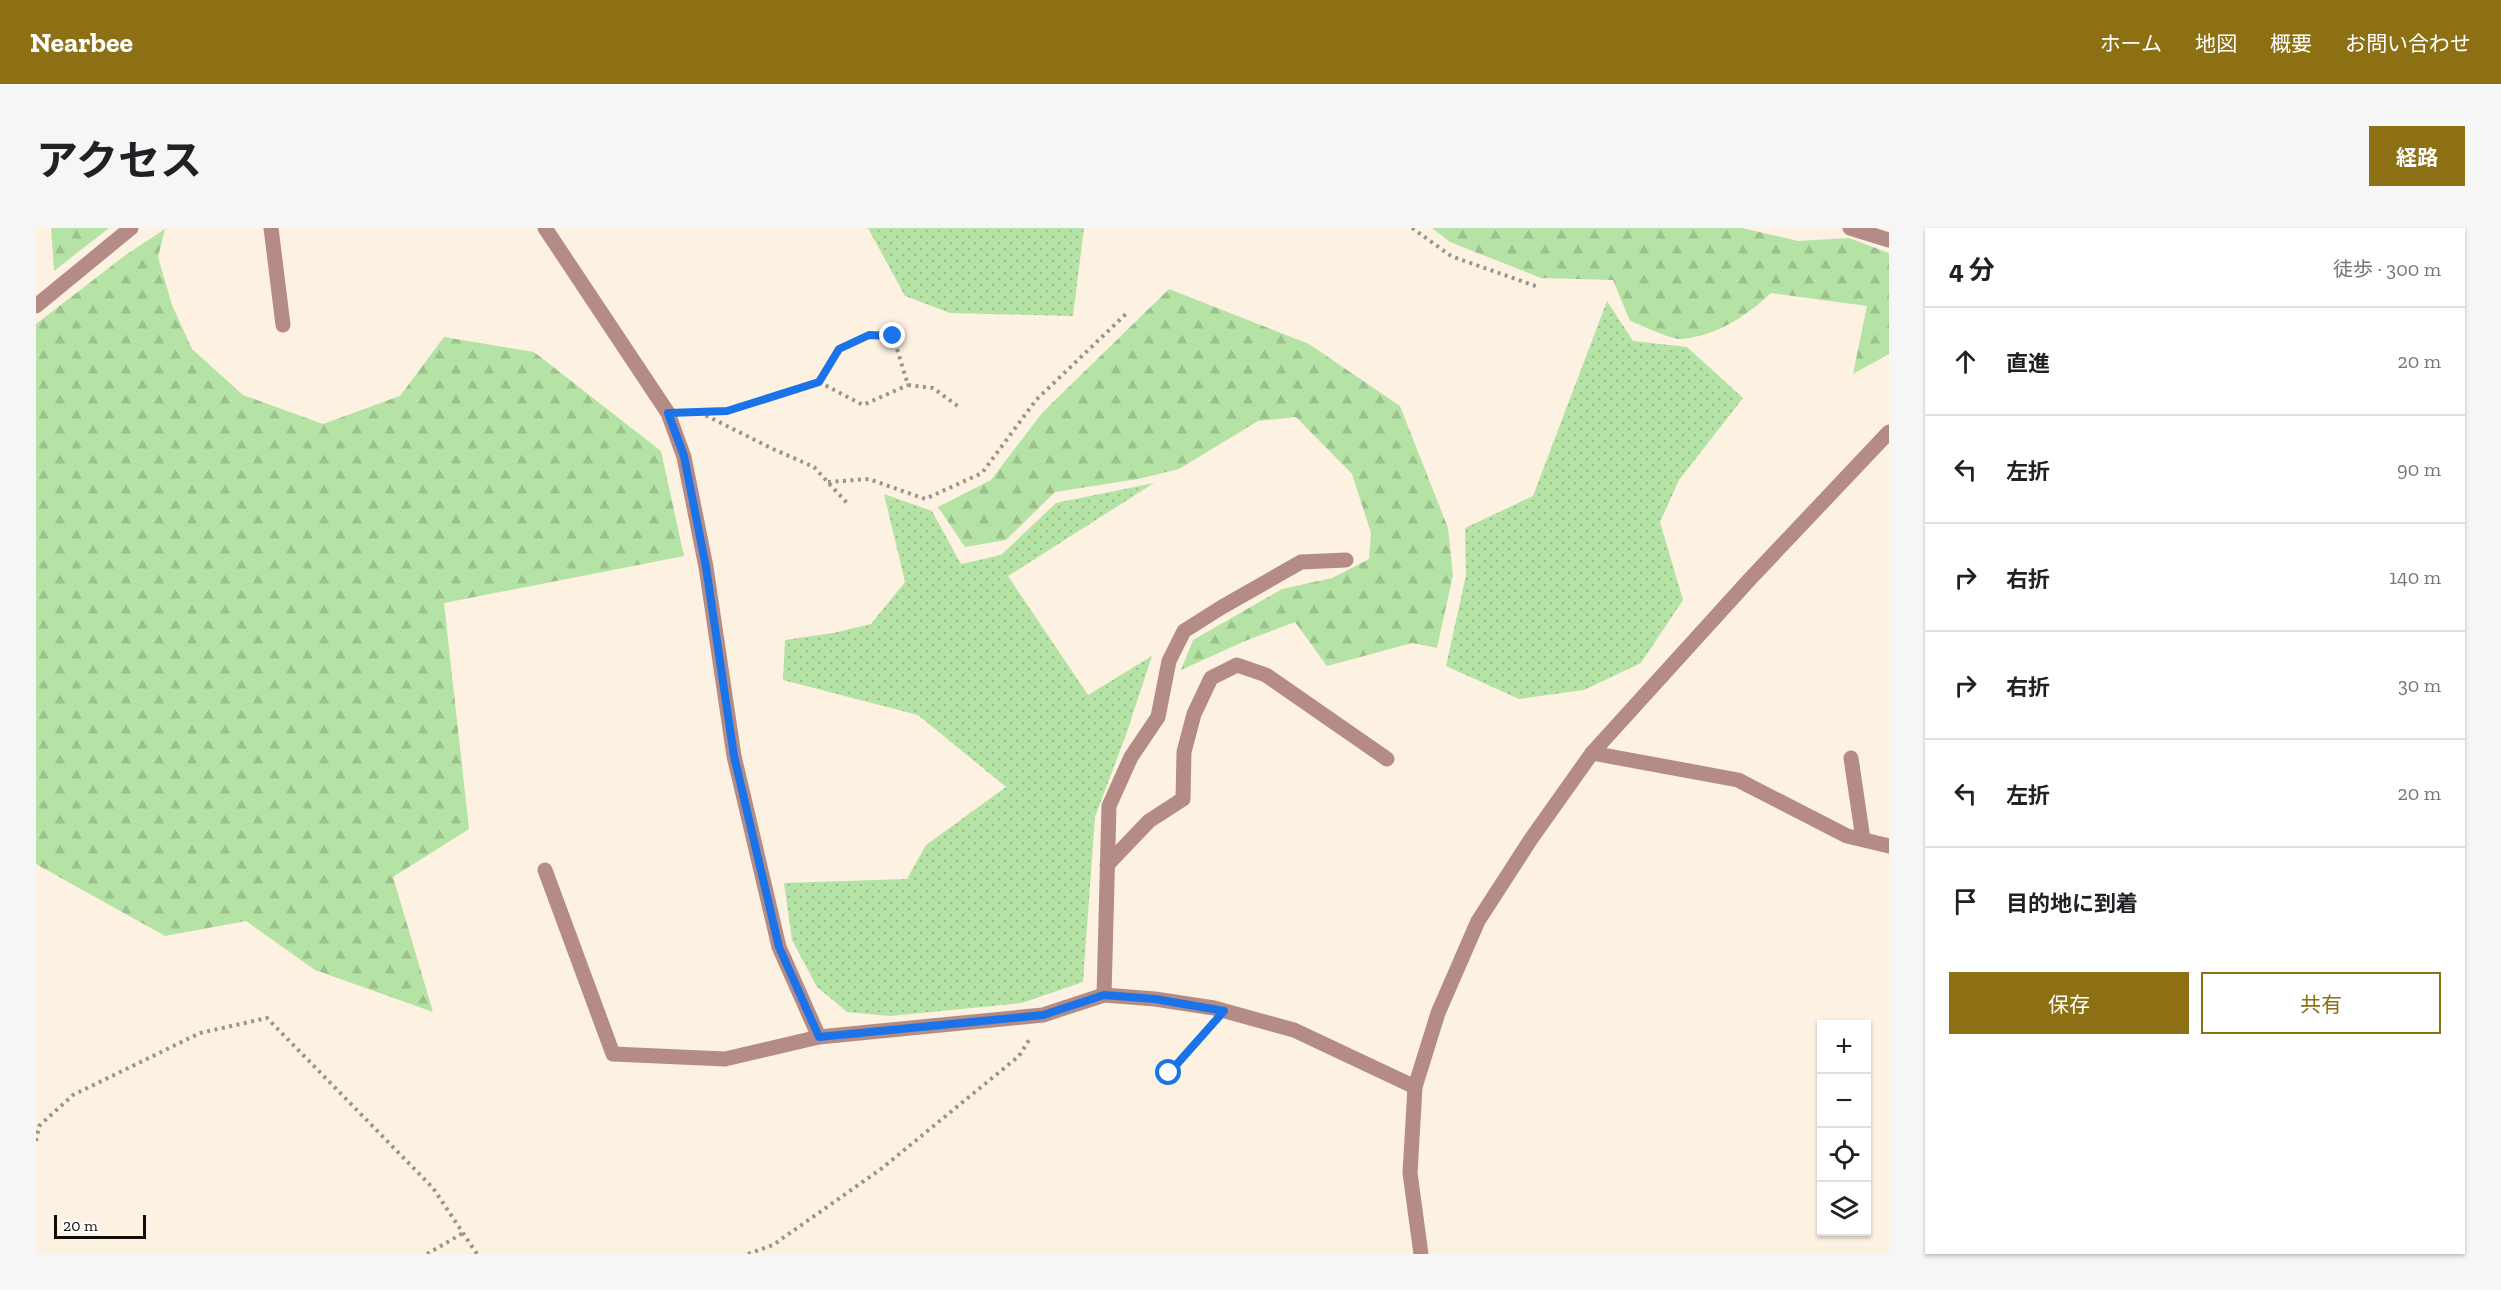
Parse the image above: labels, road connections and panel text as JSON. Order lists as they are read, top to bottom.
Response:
{
  "scale_bar": "20 m",
  "page": {
    "header": "Nearbee",
    "nav": [
      "ホーム",
      "地図",
      "概要",
      "お問い合わせ"
    ],
    "title": "アクセス",
    "buttons": [
      "経路",
      ["保存", "共有"]
    ],
    "heading": ["4 分", "徒歩 · 300 m"],
    "list": [
      ["直進", "20 m"],
      ["左折", "90 m"],
      ["右折", "140 m"],
      ["右折", "30 m"],
      ["左折", "20 m"],
      "目的地に到着"
    ],
    "map_buttons": ["+", "−"],
    "scale": "20 m"
  }
}
